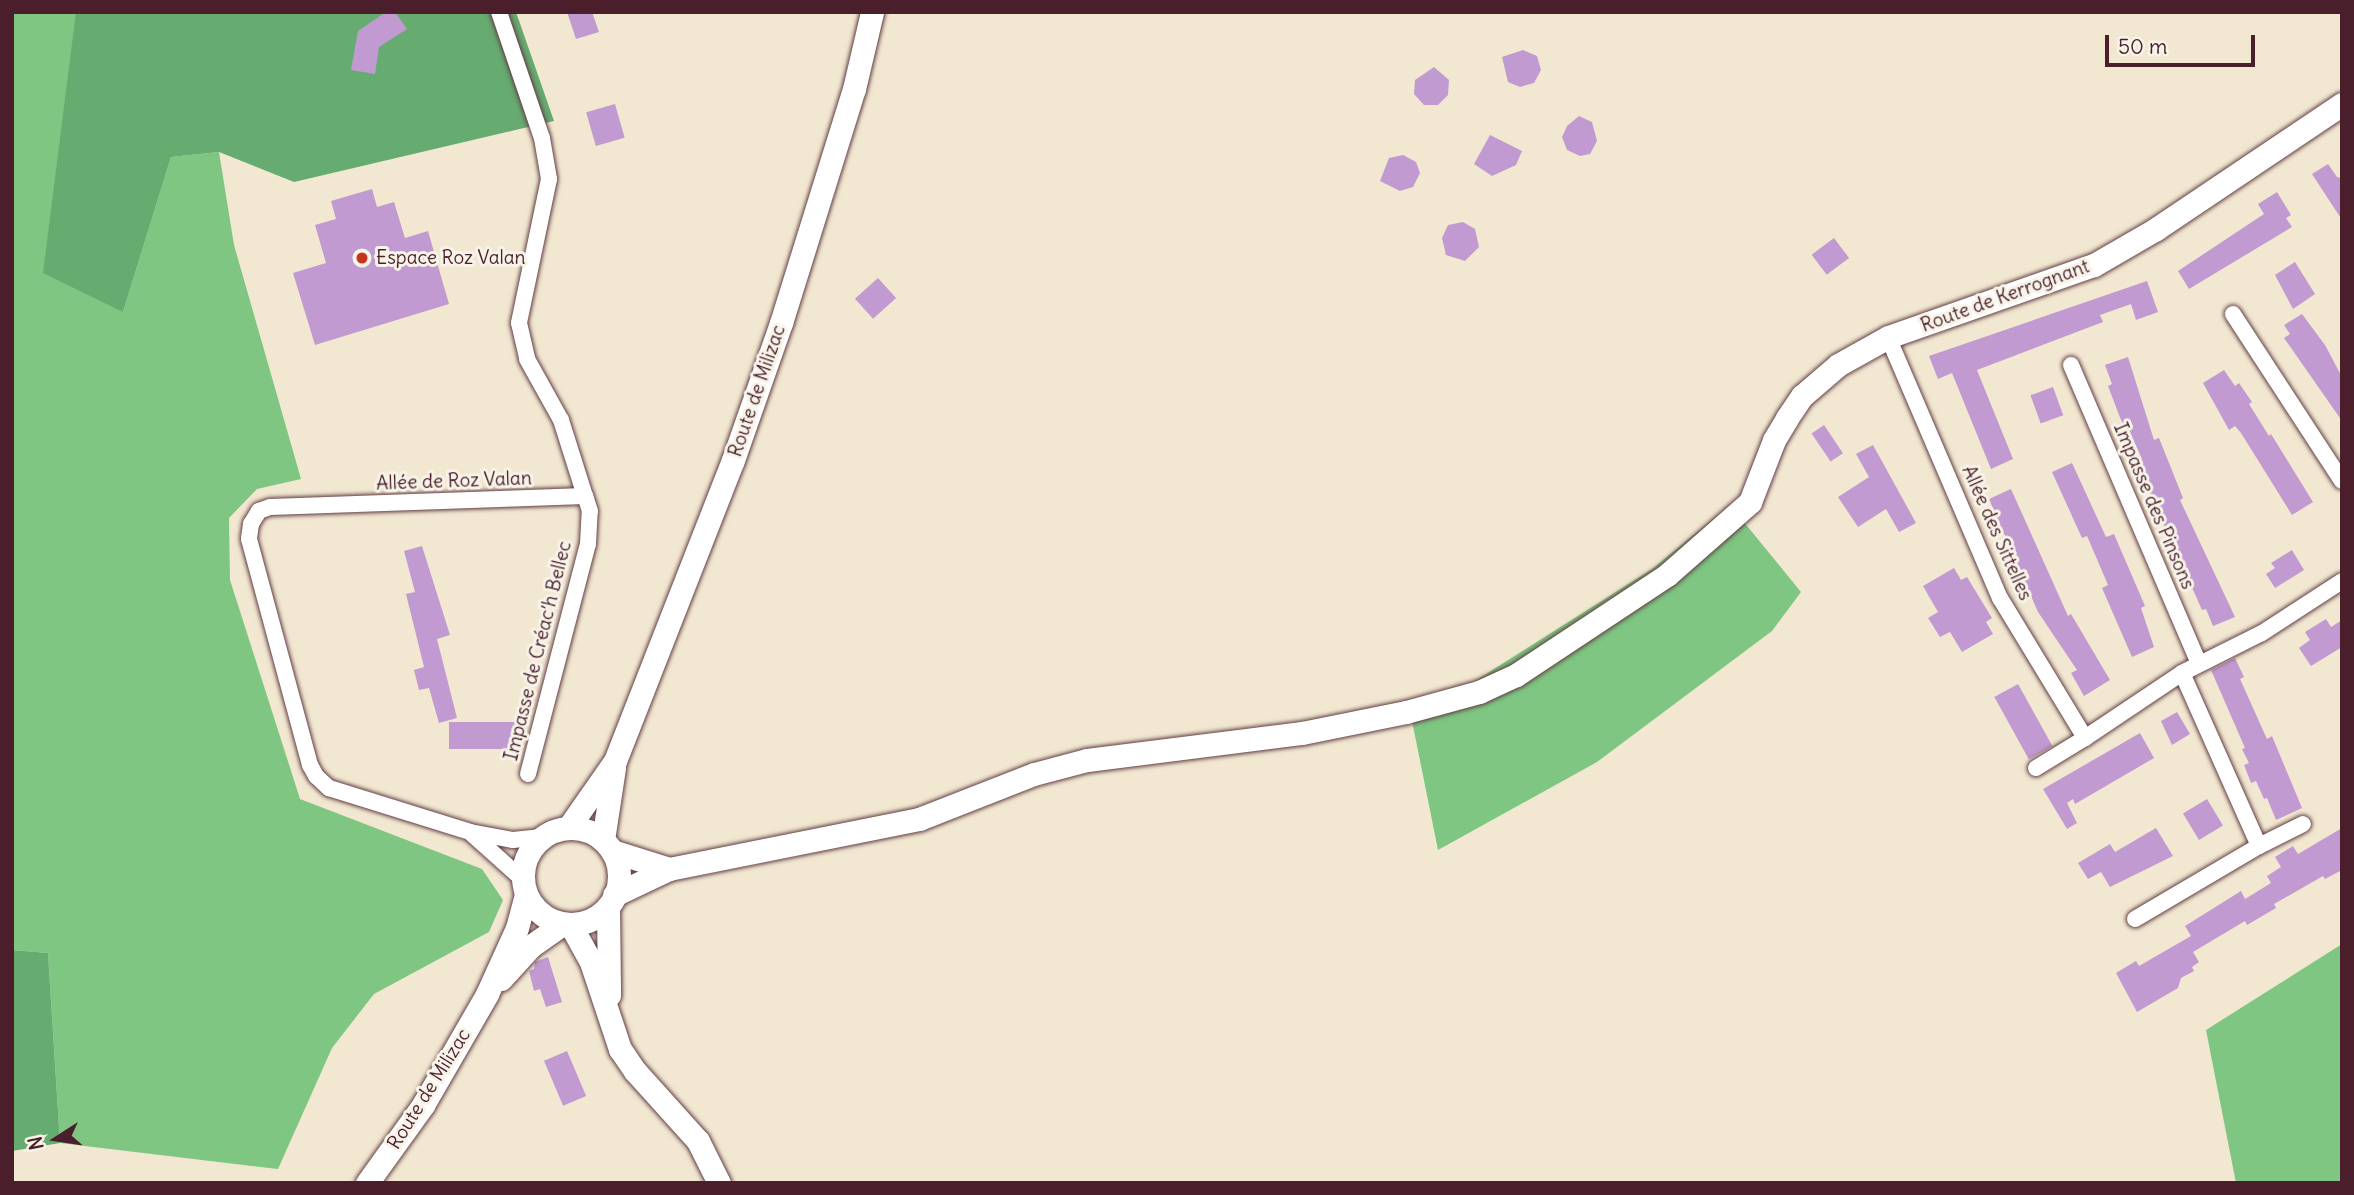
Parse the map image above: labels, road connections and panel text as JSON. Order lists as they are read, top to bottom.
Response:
{
  "streets": {
    "street": [
      "Route de Kerrognant",
      "Route de Milizac",
      "Allée de Roz Valan",
      "Impasse des Pinsons",
      "Allée des Sittelles",
      "Impasse de Créac’h Bellec"
    ]
  },
  "crossings": [
    ["Route de Kerrognant", "Allée des Sittelles"],
    ["Route de Milizac", "Allée de Roz Valan"],
    ["Allée de Roz Valan", "Impasse de Créac’h Bellec"]
  ],
  "places": ["Espace Roz Valan"],
  "scale_bar": "50 m",
  "north": "left"
}
